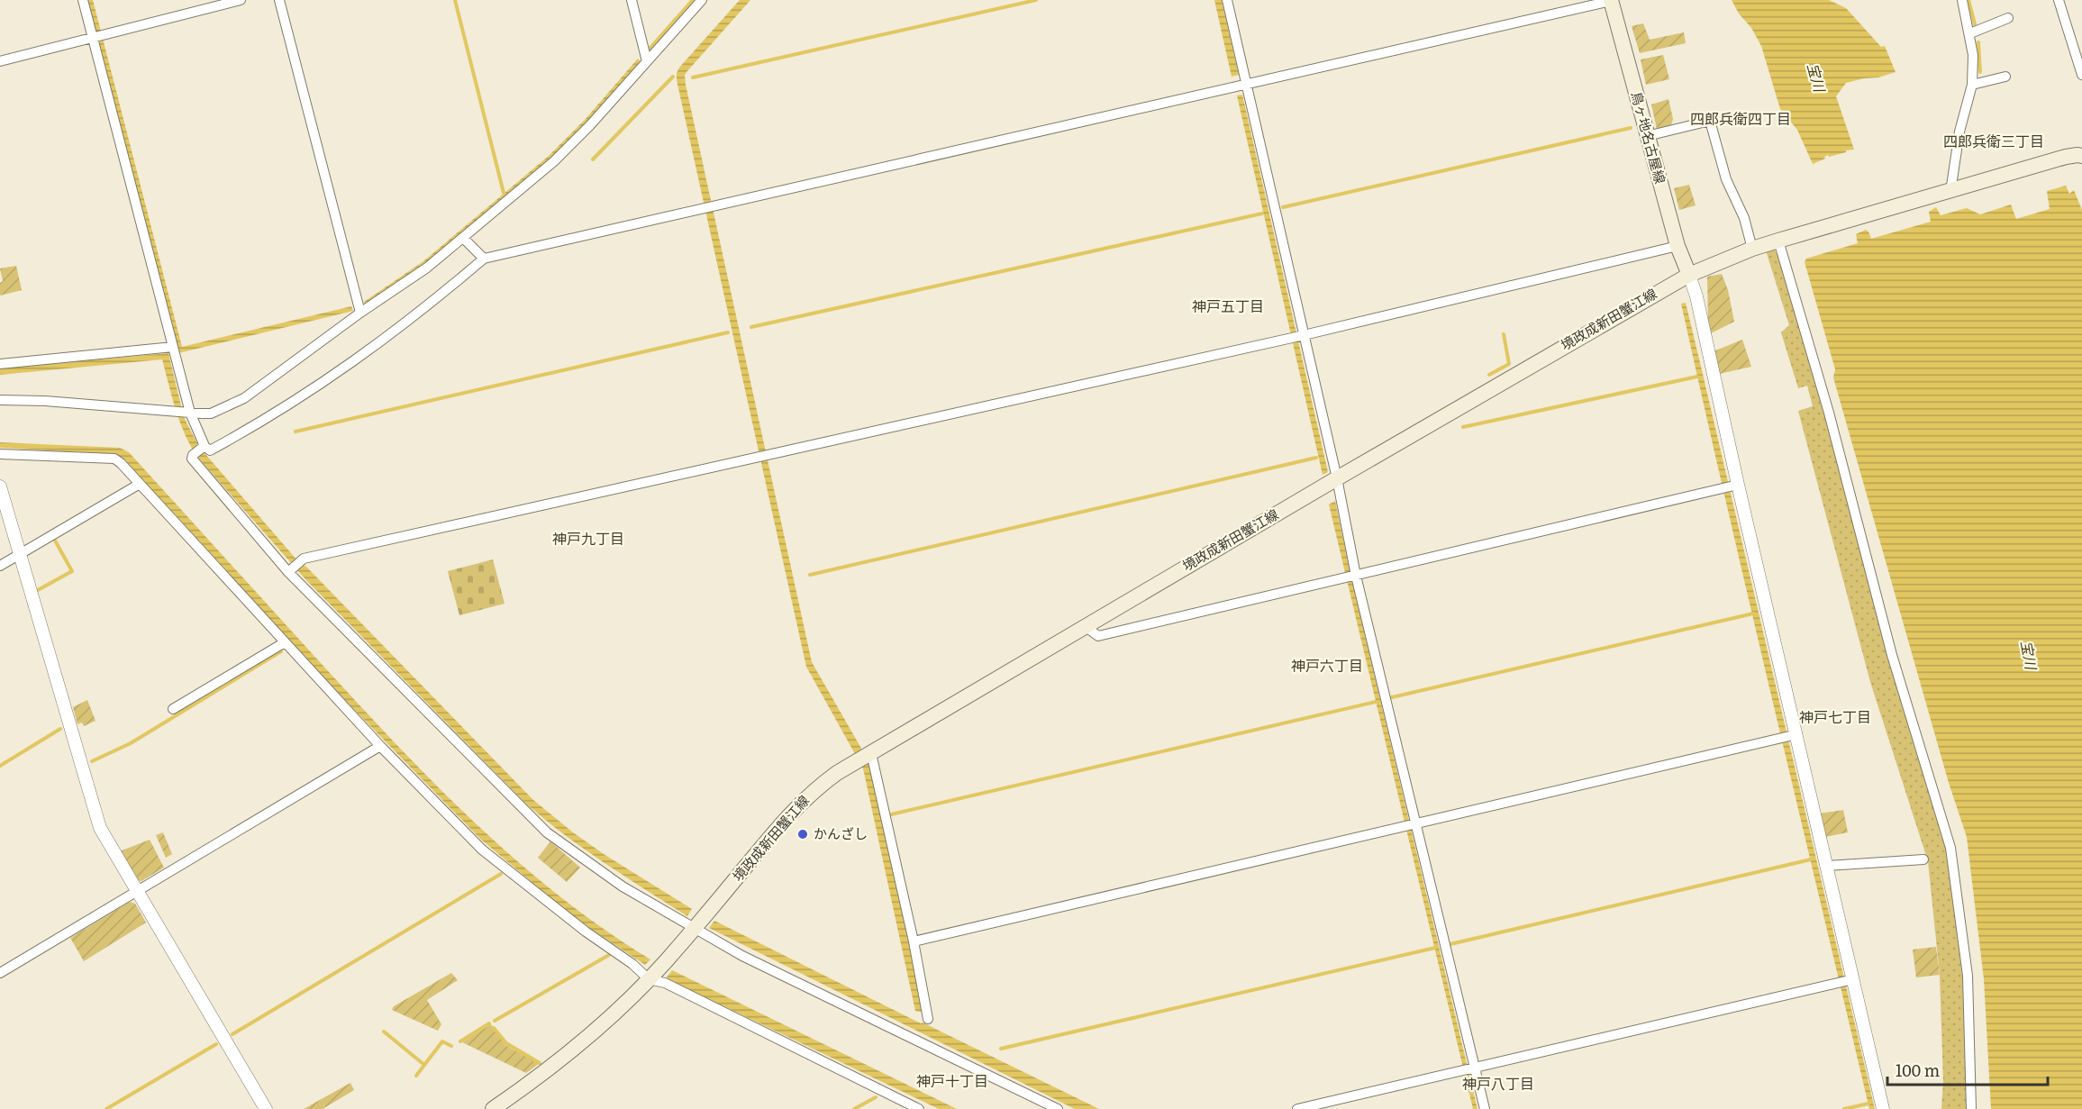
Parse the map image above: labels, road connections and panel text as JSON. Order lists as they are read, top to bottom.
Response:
{
  "streets": {
    "main road": ["鳥ヶ地名古屋線", "境政成新田蟹江線"]
  },
  "crossings": [
    ["鳥ヶ地名古屋線", "境政成新田蟹江線"]
  ],
  "districts": [
    "四郎兵衛四丁目",
    "四郎兵衛三丁目",
    "神戸五丁目",
    "神戸九丁目",
    "神戸六丁目",
    "神戸七丁目",
    "神戸十丁目",
    "神戸八丁目"
  ],
  "water": ["宝川"],
  "places": ["かんざし"],
  "scale_bar": "100 m"
}
